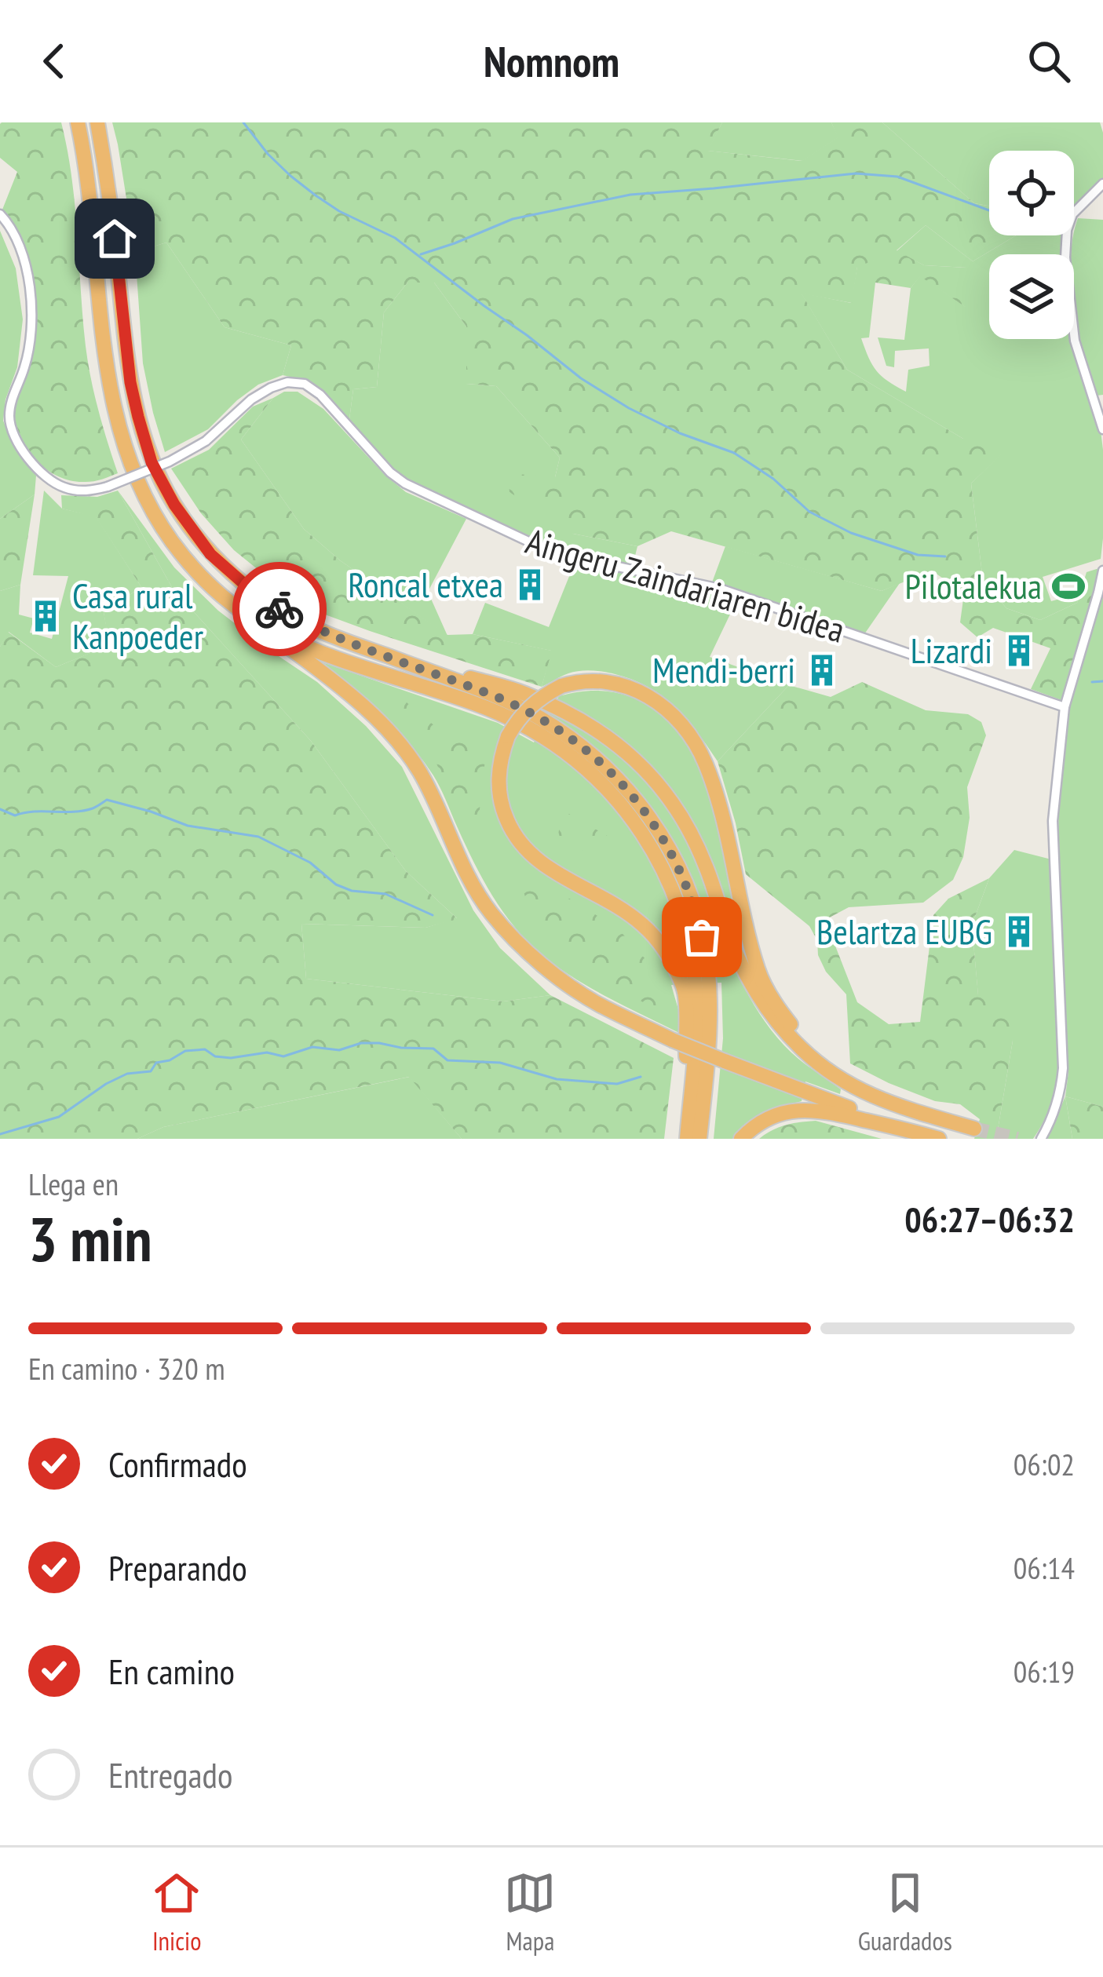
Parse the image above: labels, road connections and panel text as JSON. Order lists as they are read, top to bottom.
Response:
{
  "streets": {
    "street": ["Aingeru Zaindariaren bidea"]
  },
  "places": {
    "building": [
      "Roncal etxea",
      "Casa rural Kanpoeder",
      "Lizardi",
      "Mendi-berri",
      "Belartza EUBG"
    ],
    "sports": ["Pilotalekua"]
  },
  "page": {
    "header": "Nomnom",
    "heading": ["3 min", "Llega en", "06:27–06:32"],
    "bar": "En camino · 320 m",
    "list": [
      ["Confirmado", "06:02"],
      ["Preparando", "06:14"],
      ["En camino", "06:19"],
      "Entregado"
    ],
    "tabs": ["Inicio", "Mapa", "Guardados"]
  }
}
